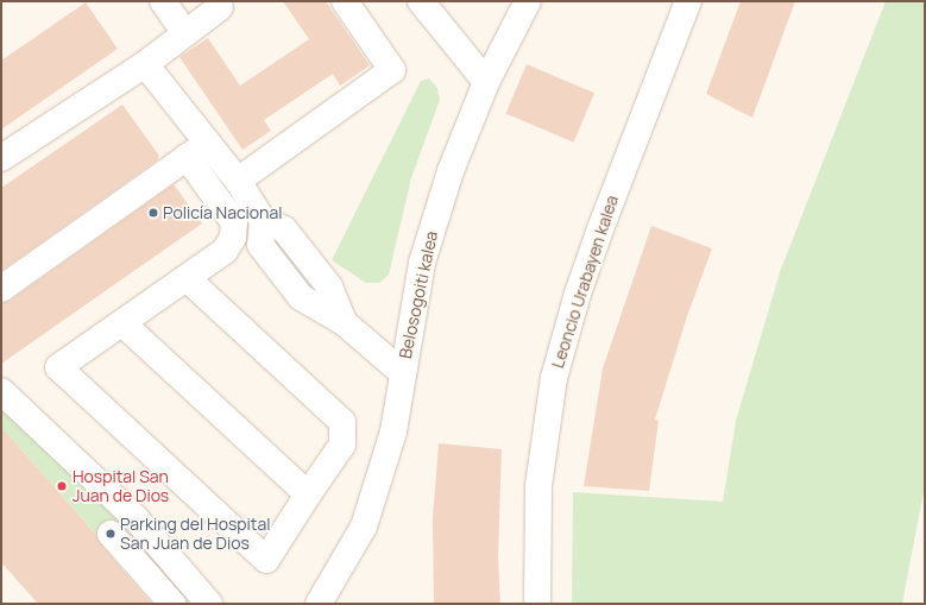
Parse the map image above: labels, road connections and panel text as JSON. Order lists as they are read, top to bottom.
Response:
{
  "streets": {
    "street": ["Leoncio Urabayen kalea", "Belosogoiti kalea"]
  },
  "places": ["Policía Nacional", "Hospital San Juan de Dios", "Parking del Hospital San Juan de Dios"]
}
